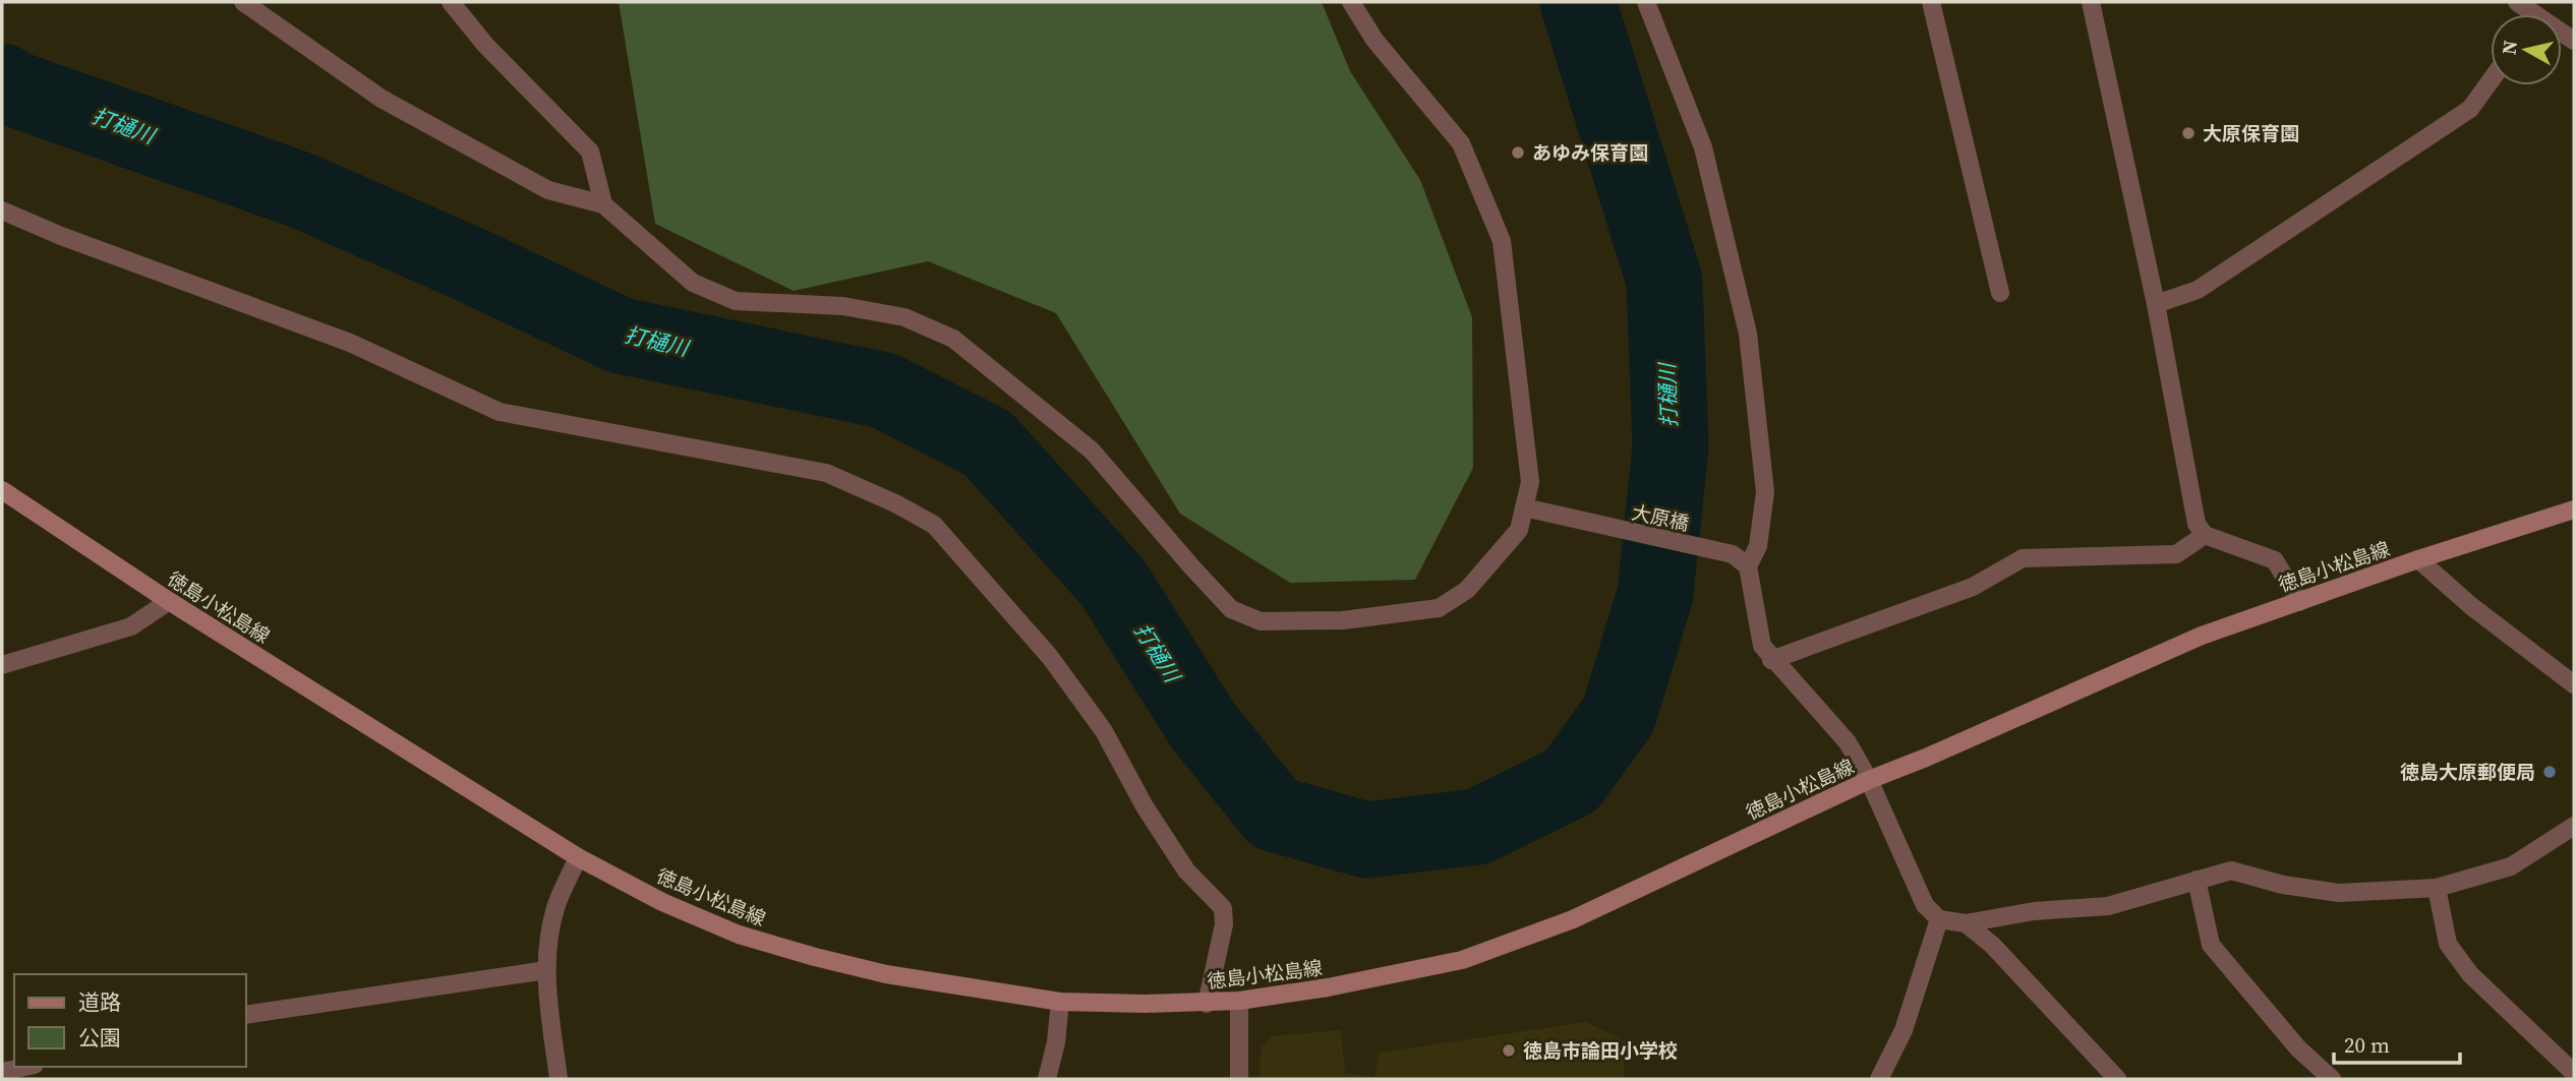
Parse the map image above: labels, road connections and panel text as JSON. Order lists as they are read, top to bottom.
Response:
{
  "streets": {
    "main road": ["徳島小松島線"],
    "street": ["大原橋"]
  },
  "water": ["打樋川"],
  "places": [
    "大原保育園",
    "あゆみ保育園",
    "徳島大原郵便局",
    "徳島市論田小学校"
  ],
  "legend": ["道路", "公園"],
  "scale_bar": "20 m",
  "north": "left"
}
